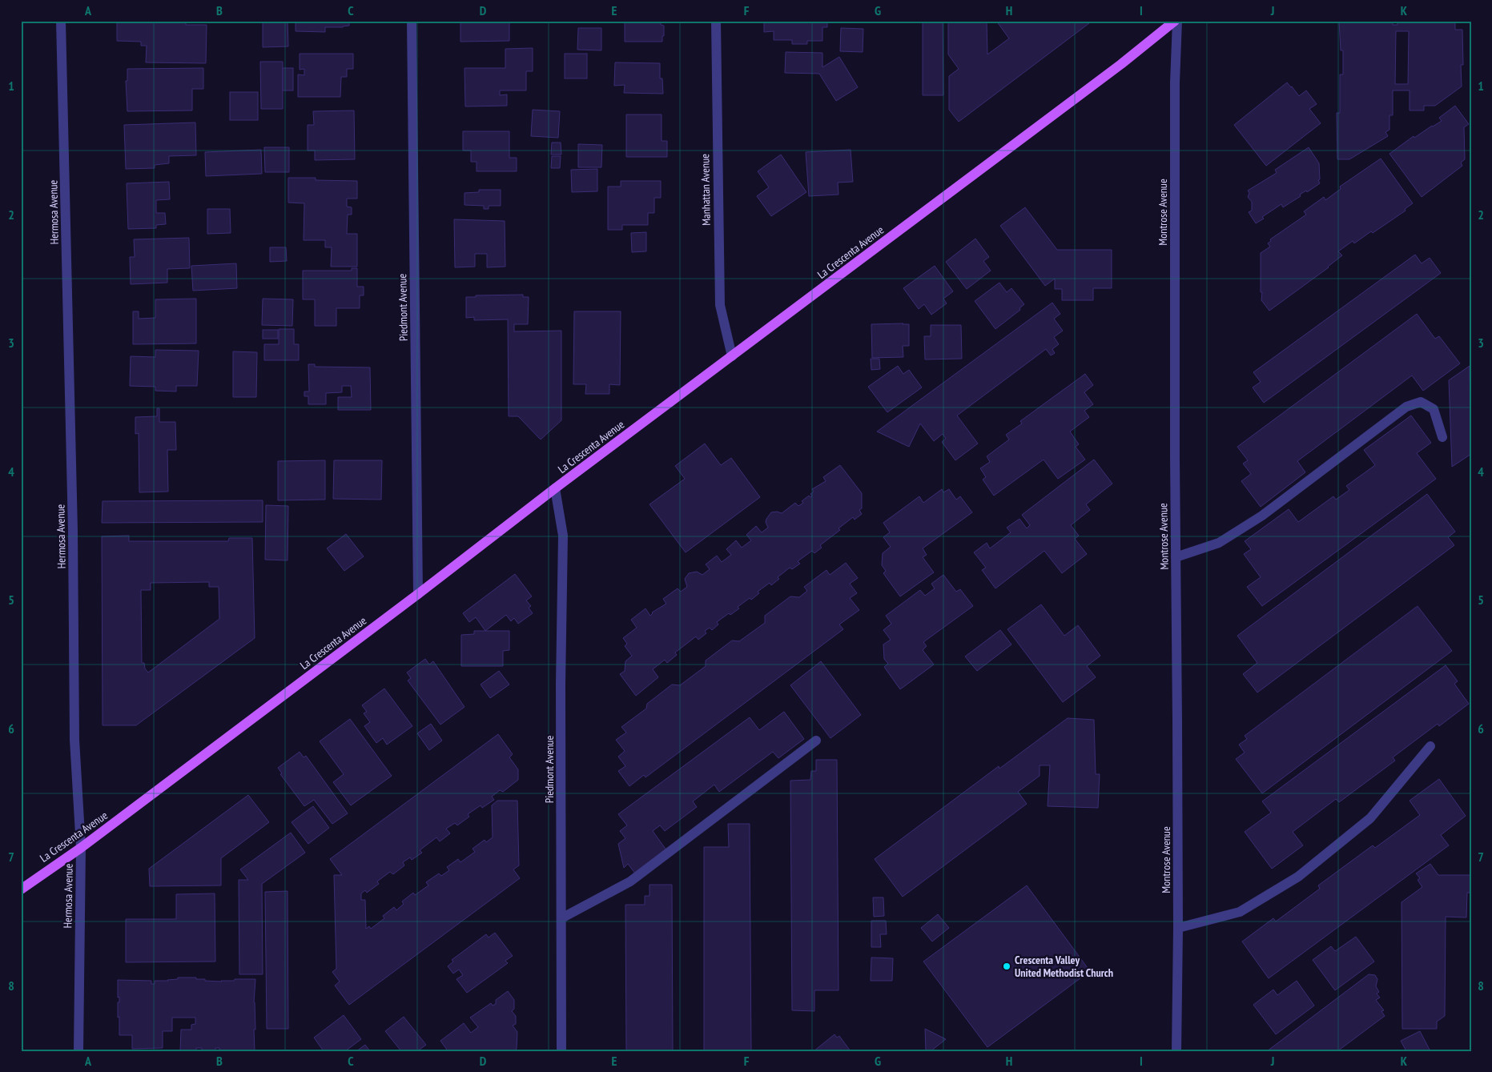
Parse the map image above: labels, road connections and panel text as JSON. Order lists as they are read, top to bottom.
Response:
{
  "streets": {
    "main road": ["La Crescenta Avenue"],
    "street": [
      "Manhattan Avenue",
      "Hermosa Avenue",
      "Montrose Avenue",
      "Piedmont Avenue"
    ]
  },
  "crossings": [
    ["Manhattan Avenue", "La Crescenta Avenue"],
    ["Hermosa Avenue", "La Crescenta Avenue"],
    ["La Crescenta Avenue", "Piedmont Avenue"]
  ],
  "places": ["Crescenta Valley United Methodist Church"],
  "grid": {
    "columns": [
      "A",
      "B",
      "C",
      "D",
      "E",
      "F",
      "G",
      "H",
      "I",
      "J",
      "K"
    ],
    "rows": [
      "1",
      "2",
      "3",
      "4",
      "5",
      "6",
      "7",
      "8"
    ]
  }
}
